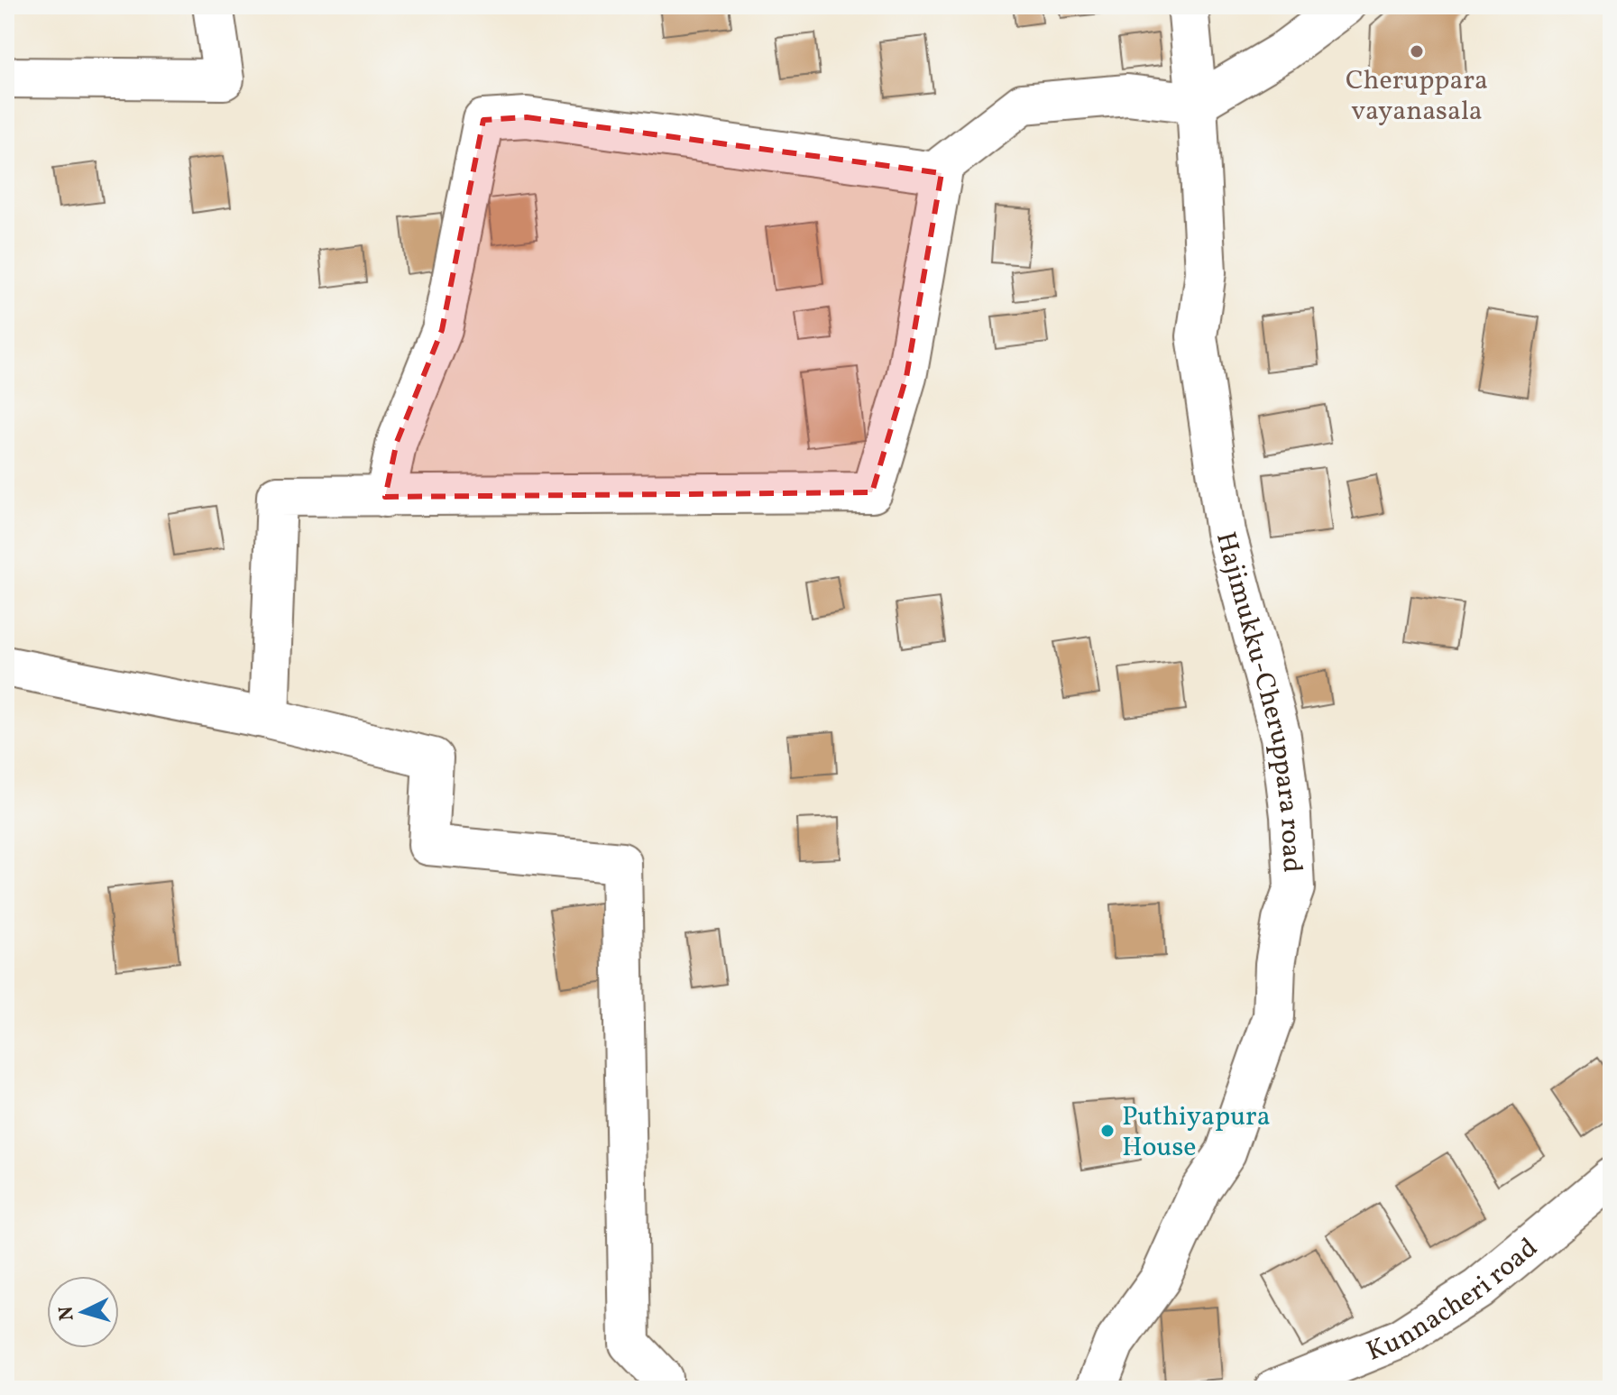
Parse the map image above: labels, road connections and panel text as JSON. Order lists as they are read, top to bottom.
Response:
{
  "streets": {
    "street": ["Hajimukku-Cheruppara road", "Kunnacheri road"]
  },
  "places": ["Cheruppara vayanasala", "Puthiyapura House"],
  "north": "left"
}
